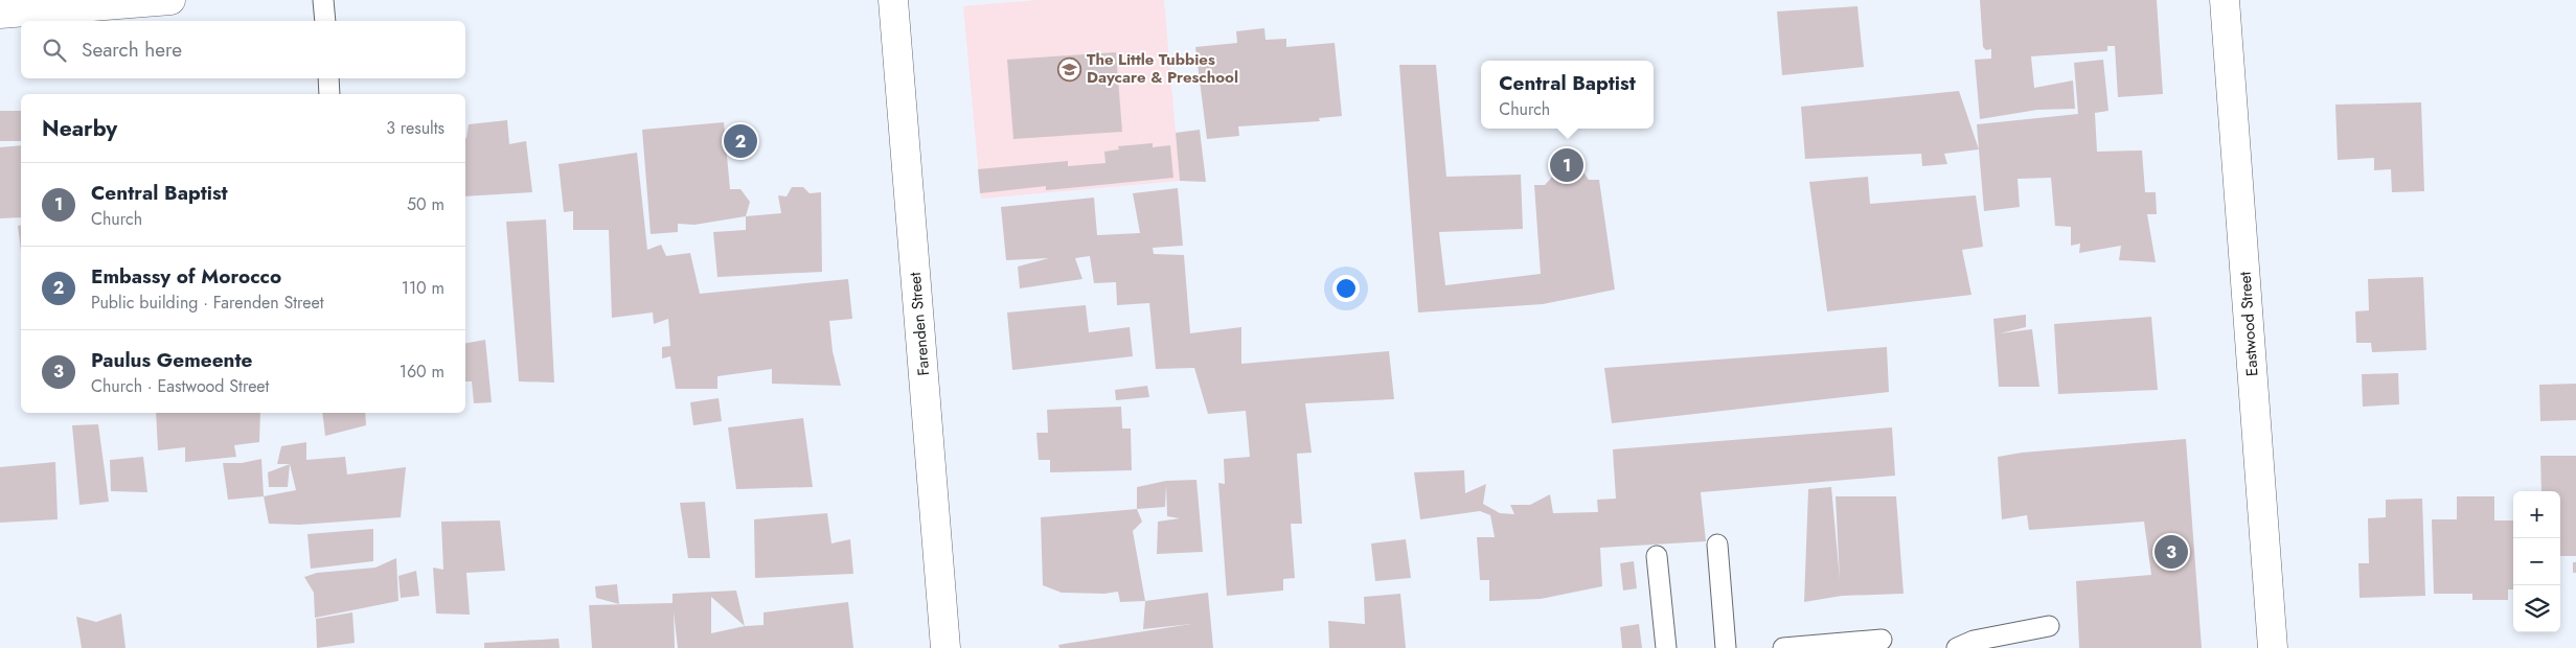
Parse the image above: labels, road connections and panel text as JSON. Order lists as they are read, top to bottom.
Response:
{
  "streets": {
    "street": ["Farenden Street", "Eastwood Street"]
  },
  "places": {
    "school or university": ["The Little Tubbies Daycare & Preschool"]
  },
  "page": {
    "search": "Search here",
    "popup": ["Central Baptist", "Church"],
    "heading": ["Nearby", "3 results"],
    "pins": ["2", "1", "3"],
    "list": [
      {
        "mark": "1",
        "name": "Central Baptist",
        "note": "Church",
        "value": "50 m"
      },
      {
        "mark": "2",
        "name": "Embassy of Morocco",
        "note": "Public building · Farenden Street",
        "value": "110 m"
      },
      {
        "mark": "3",
        "name": "Paulus Gemeente",
        "note": "Church · Eastwood Street",
        "value": "160 m"
      }
    ],
    "map_buttons": ["+", "−"]
  }
}
